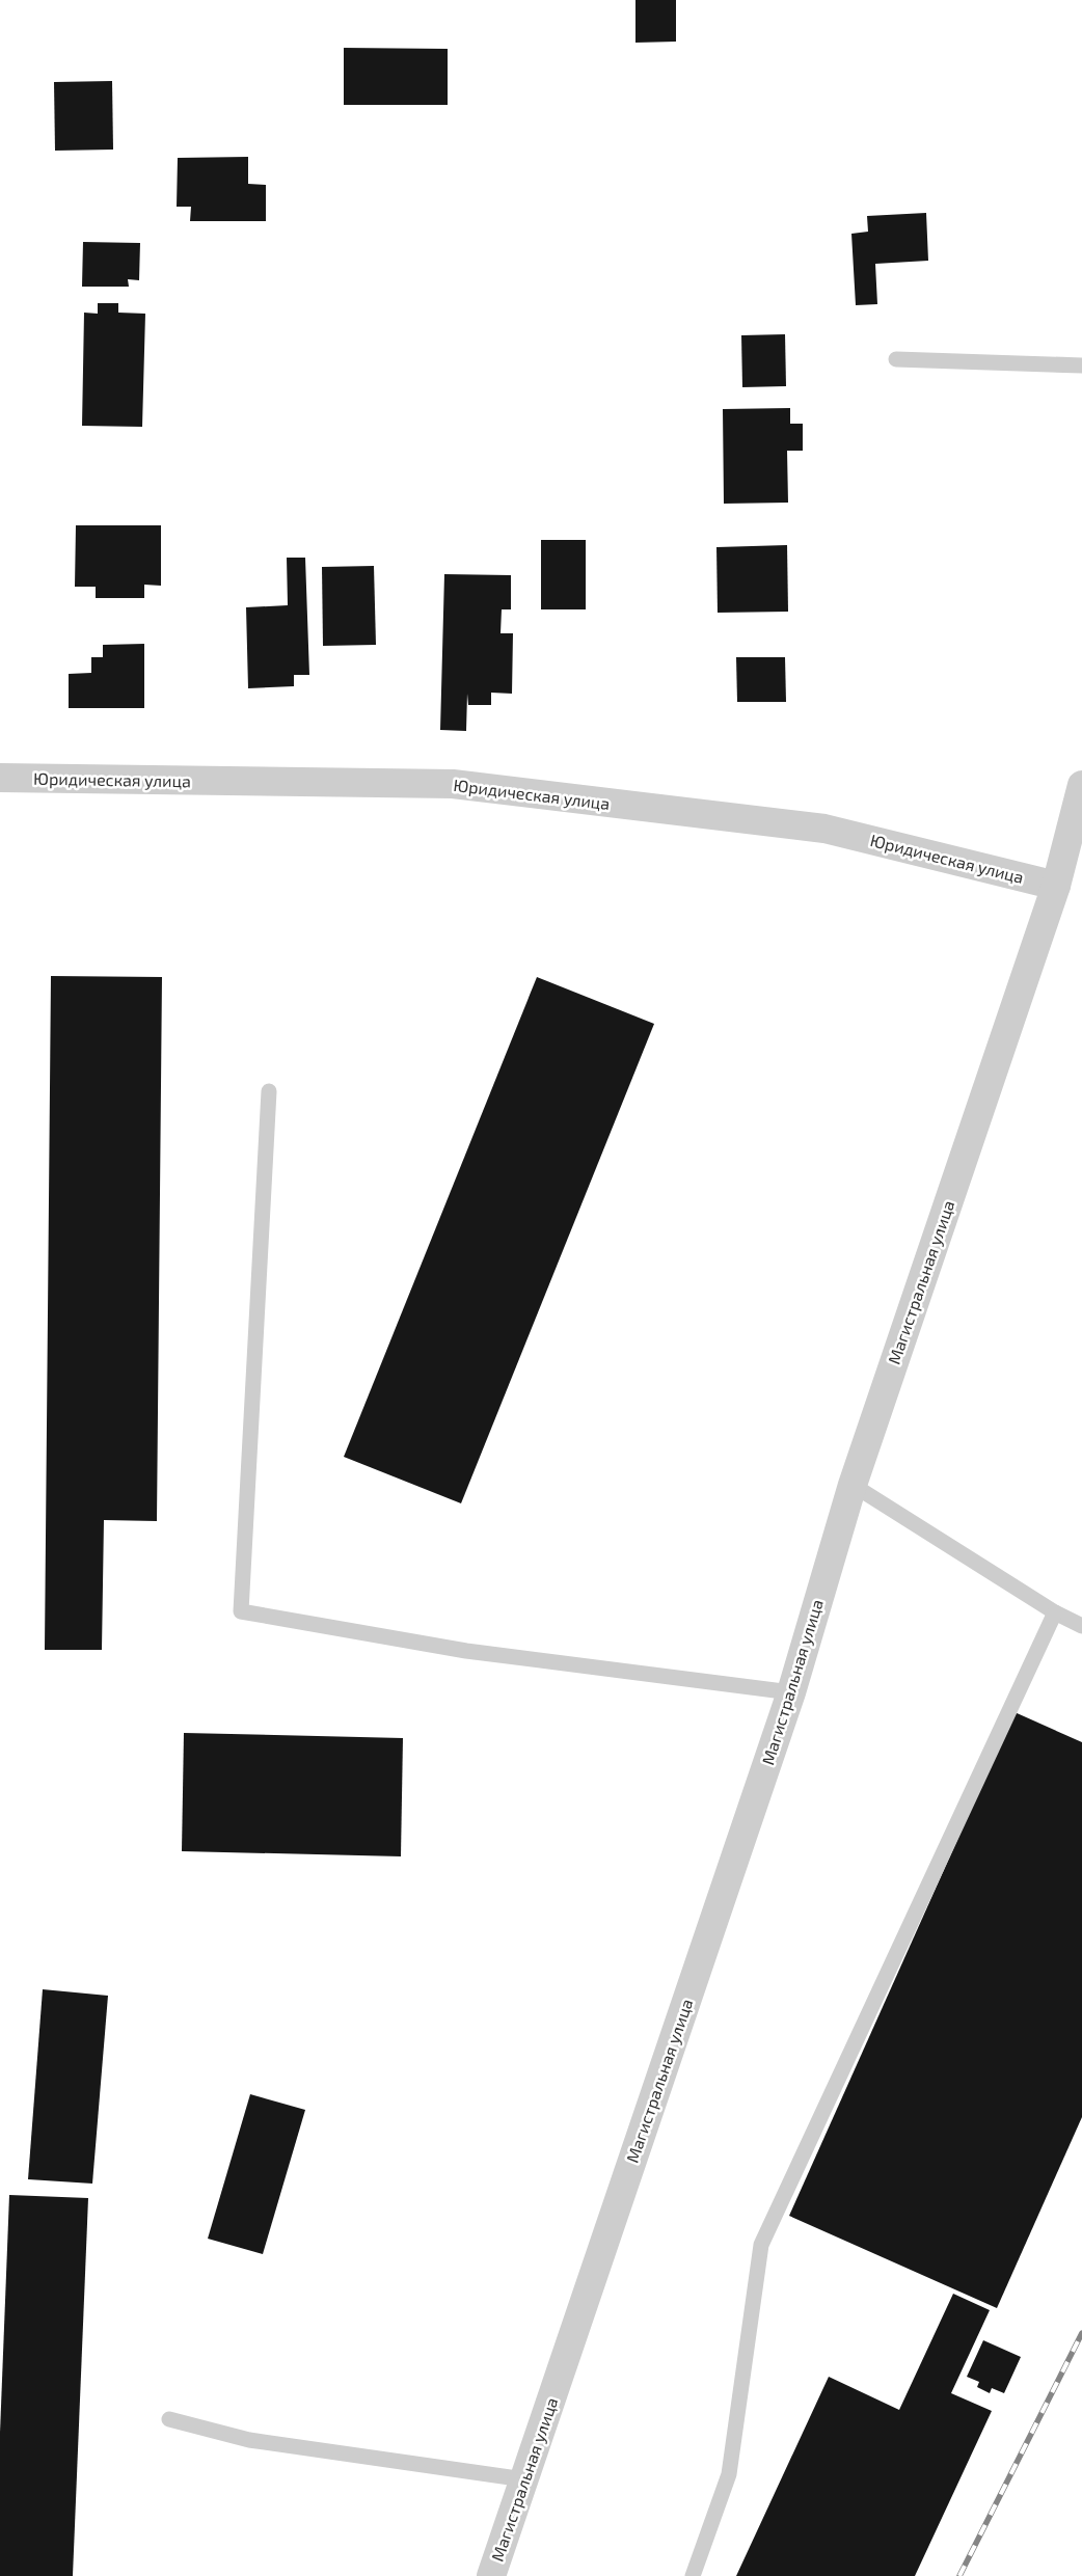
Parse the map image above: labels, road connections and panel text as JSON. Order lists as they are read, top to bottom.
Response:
{
  "streets": {
    "street": ["Юридическая улица", "Магистральная улица"]
  },
  "crossings": [
    ["Юридическая улица", "Магистральная улица"]
  ]
}
